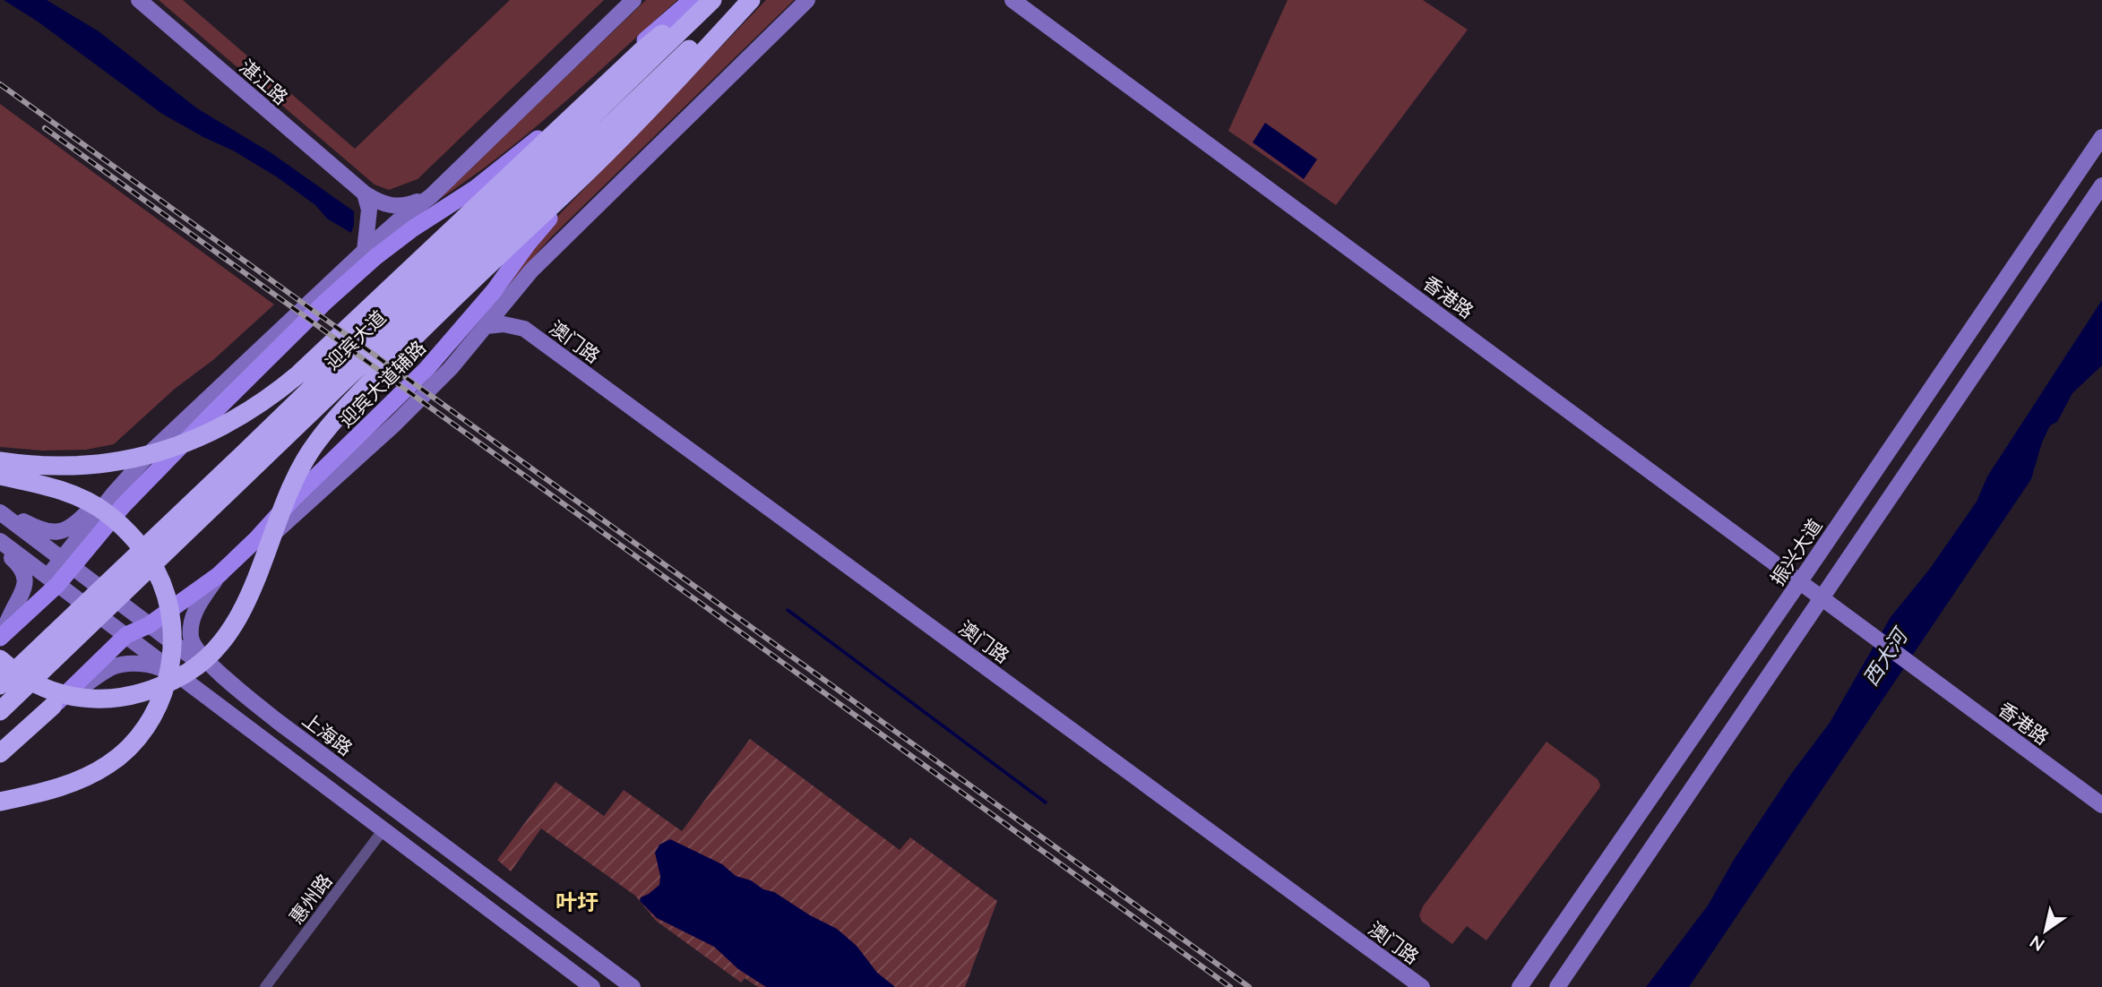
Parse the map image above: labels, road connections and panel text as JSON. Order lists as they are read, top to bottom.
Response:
{
  "streets": {
    "highway": ["迎宾大道"],
    "main road": ["迎宾大道辅路"],
    "street": [
      "湛江路",
      "香港路",
      "澳门路",
      "振兴大道",
      "上海路",
      "惠州路"
    ]
  },
  "crossings": [
    ["香港路", "振兴大道"],
    ["迎宾大道辅路", "上海路"]
  ],
  "districts": ["叶圩"],
  "water": ["西大河"],
  "north": "bottom left"
}
